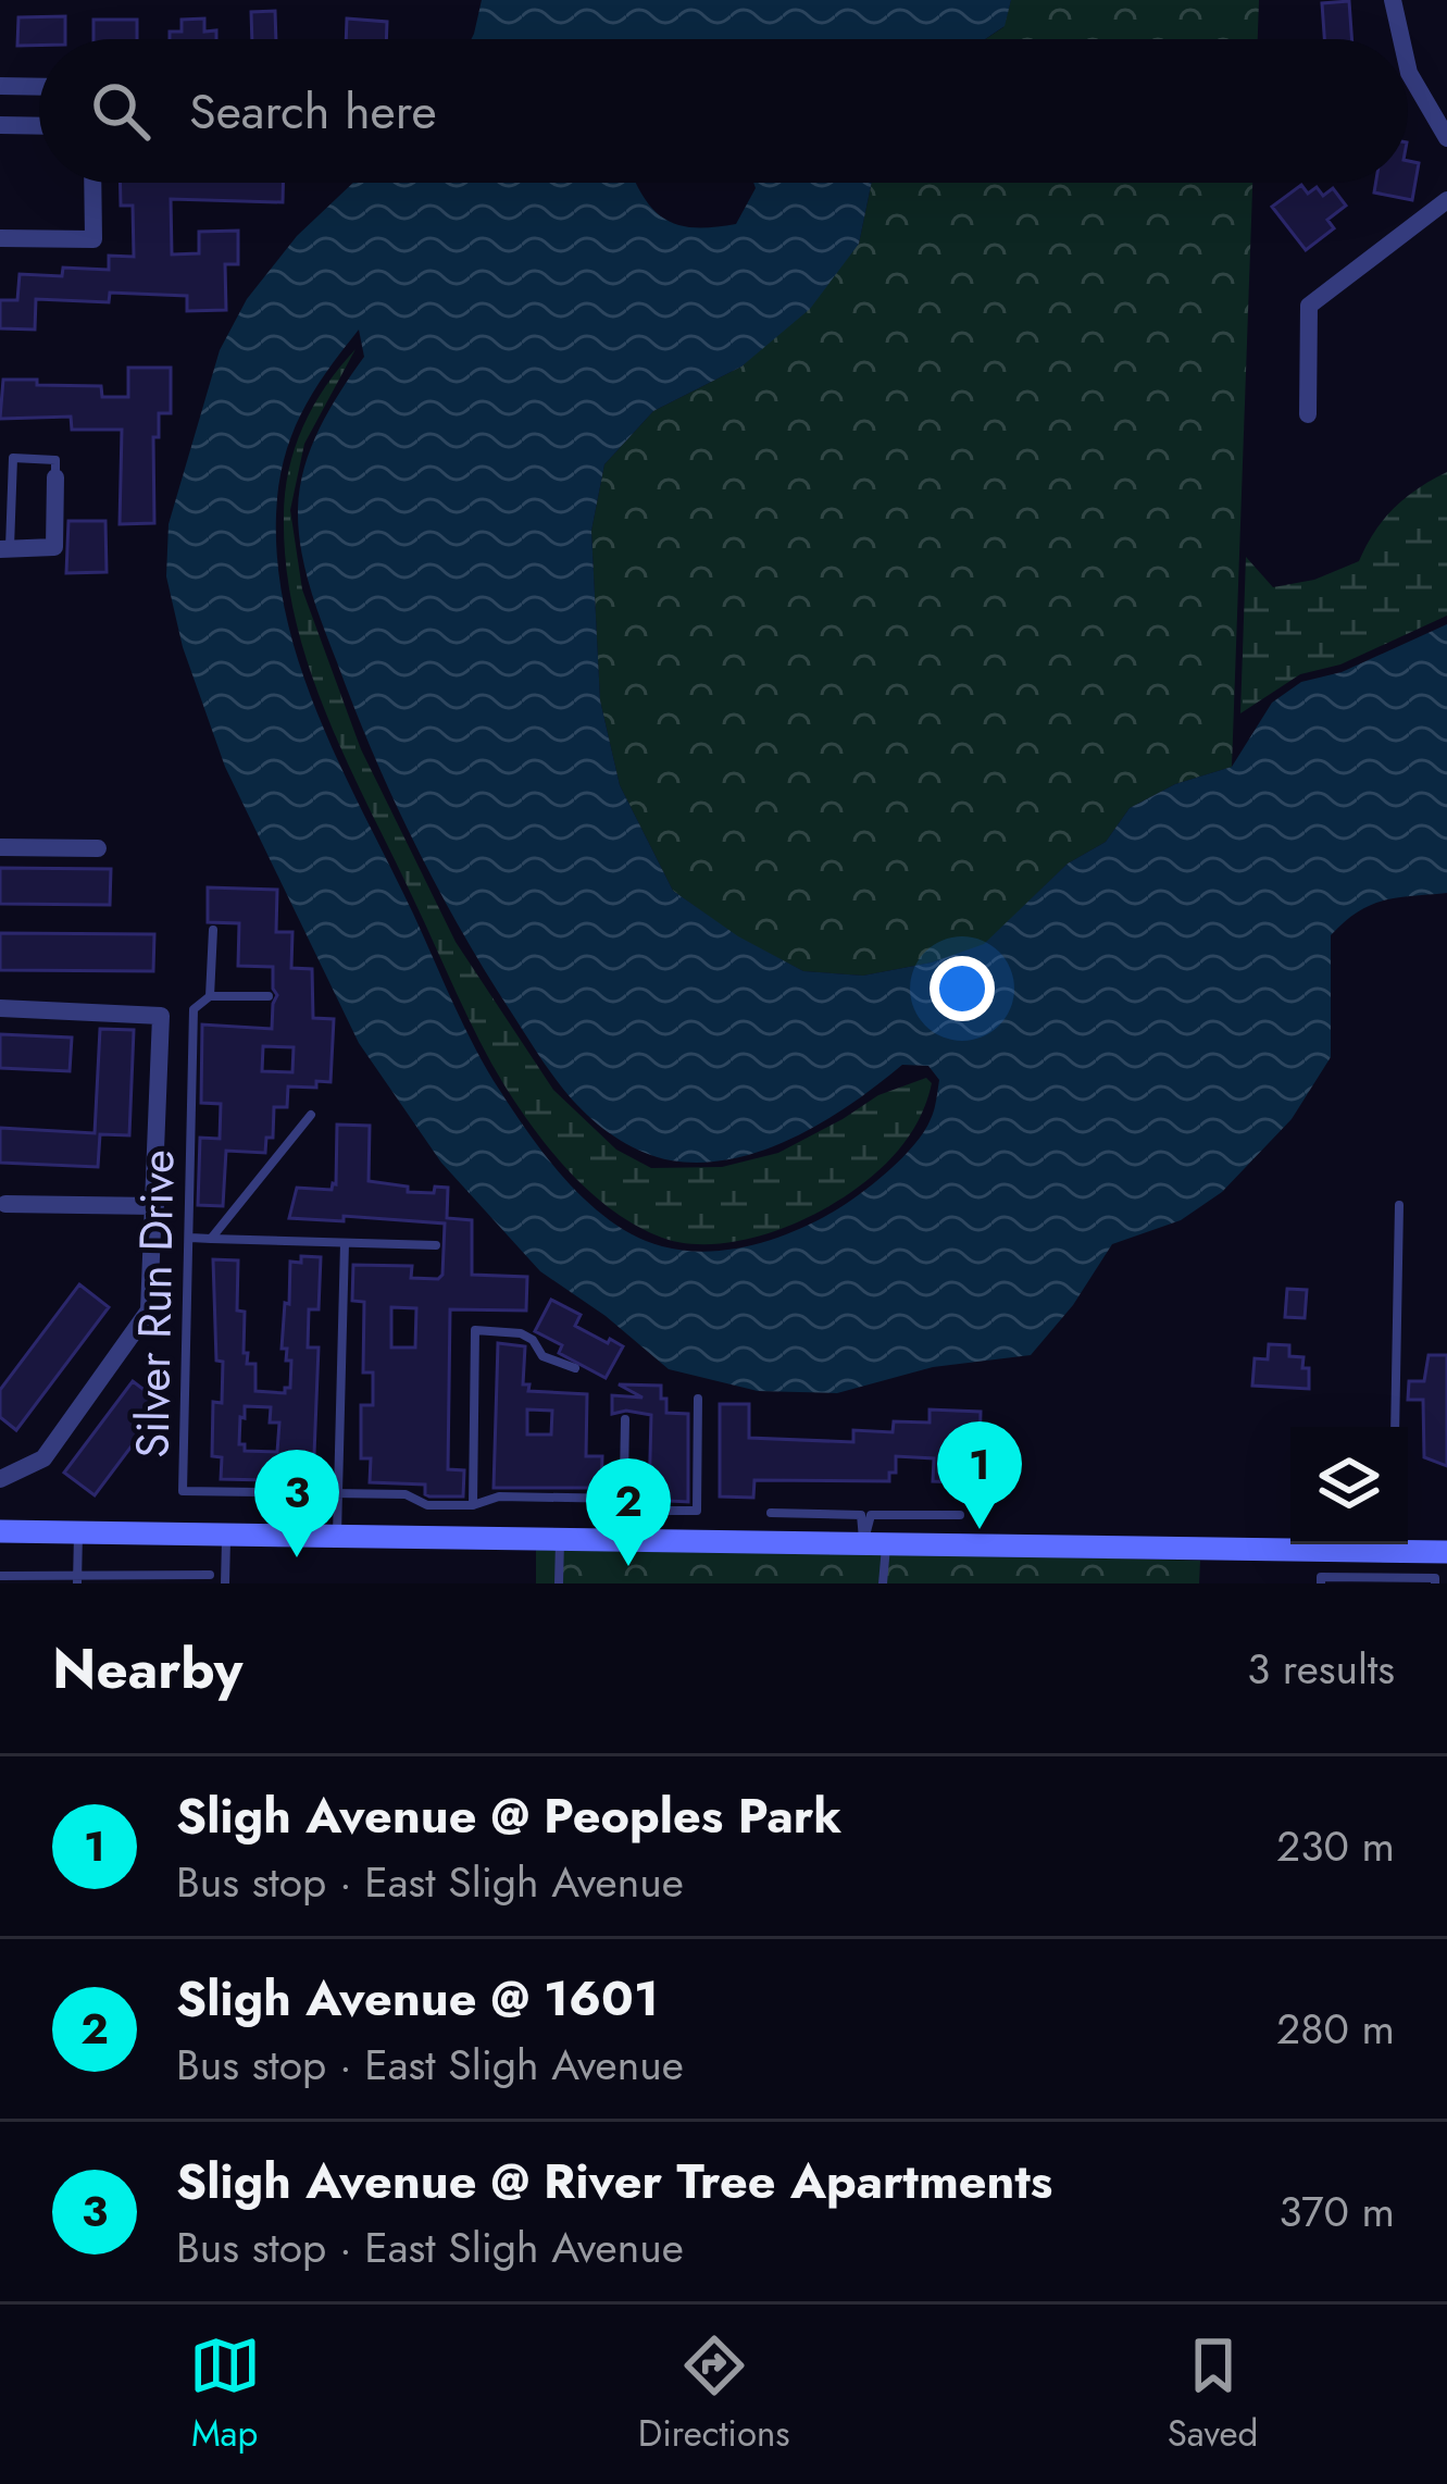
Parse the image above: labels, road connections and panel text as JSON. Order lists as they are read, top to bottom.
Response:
{
  "streets": {
    "lane": ["Silver Run Drive"]
  },
  "page": {
    "search": "Search here",
    "pins": ["1", "3", "2"],
    "heading": ["Nearby", "3 results"],
    "list": [
      {
        "mark": "1",
        "name": "Sligh Avenue @ Peoples Park",
        "note": "Bus stop · East Sligh Avenue",
        "value": "230 m"
      },
      {
        "mark": "2",
        "name": "Sligh Avenue @ 1601",
        "note": "Bus stop · East Sligh Avenue",
        "value": "280 m"
      },
      {
        "mark": "3",
        "name": "Sligh Avenue @ River Tree Apartments",
        "note": "Bus stop · East Sligh Avenue",
        "value": "370 m"
      }
    ],
    "nav": ["Map", "Directions", "Saved"]
  }
}
